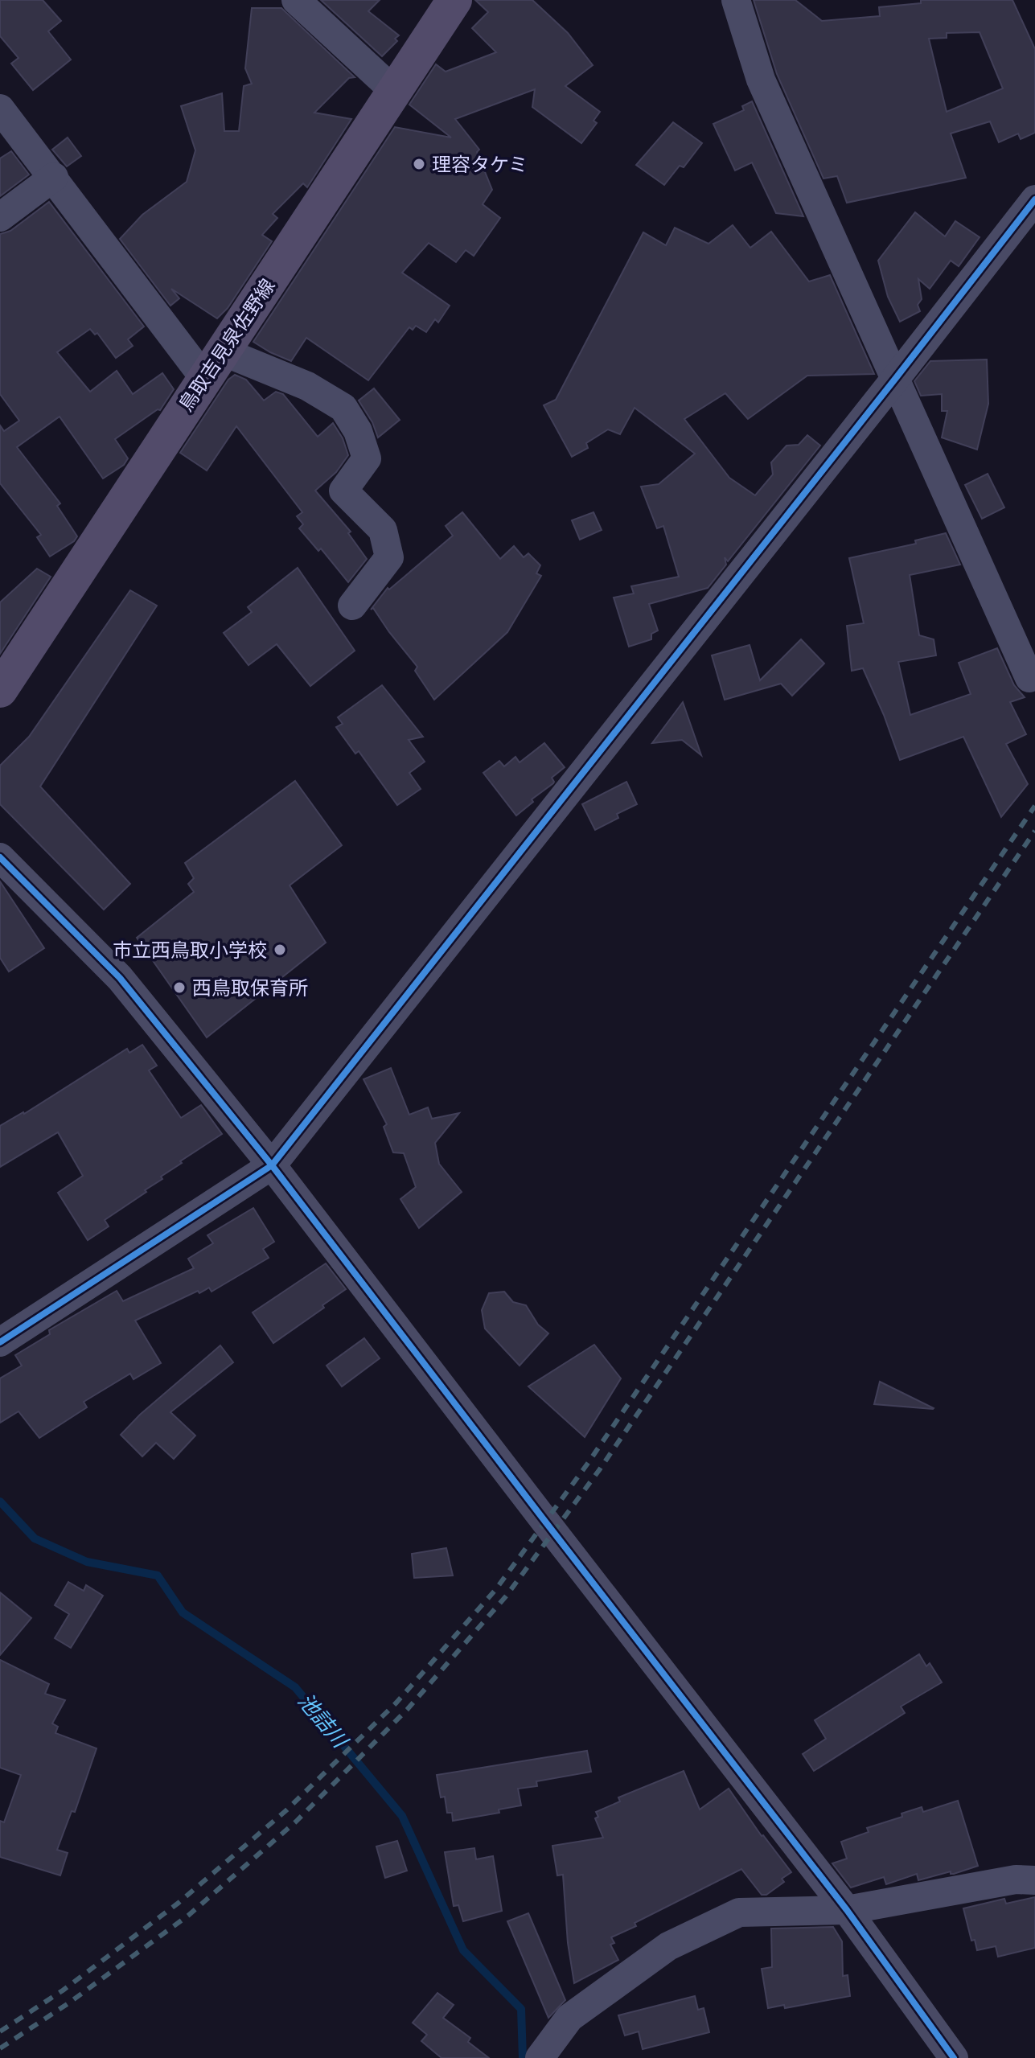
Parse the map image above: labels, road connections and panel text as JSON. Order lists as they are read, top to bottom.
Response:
{
  "streets": {
    "main road": ["鳥取吉見泉佐野線"]
  },
  "water": ["池詰川"],
  "places": ["理容タケミ", "市立西鳥取小学校", "西鳥取保育所"]
}
